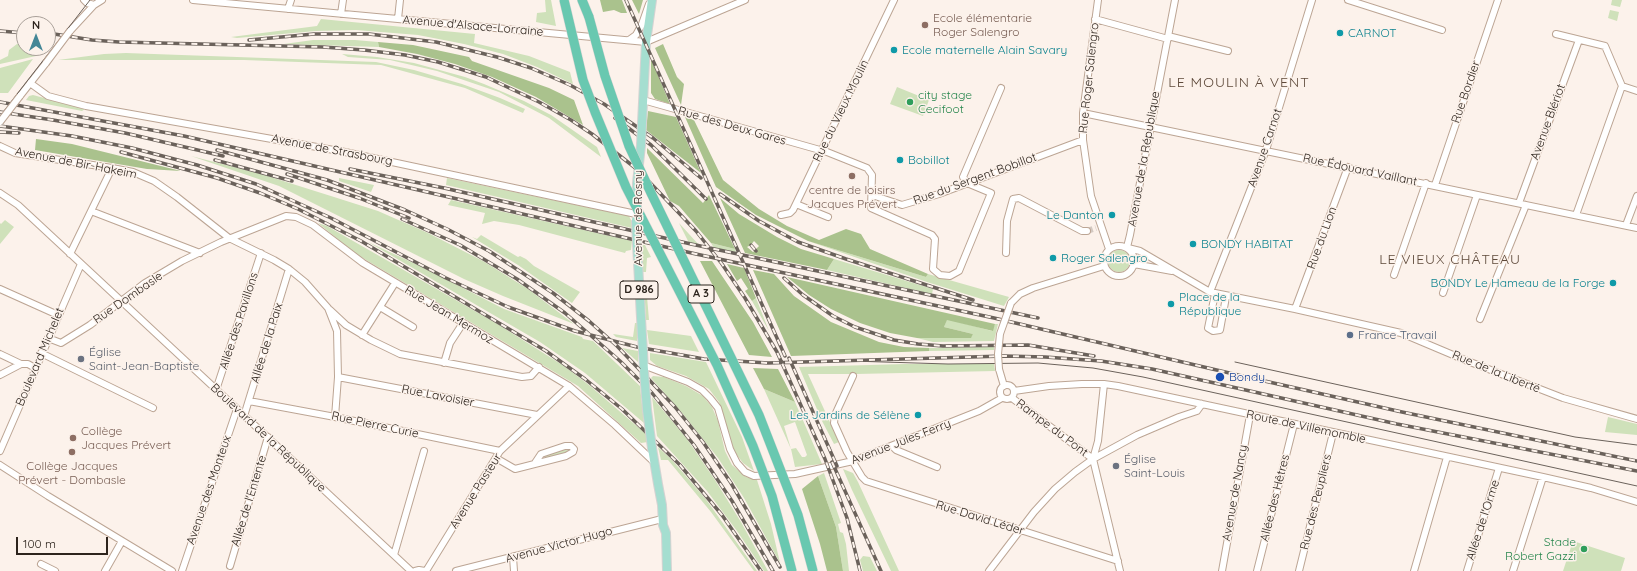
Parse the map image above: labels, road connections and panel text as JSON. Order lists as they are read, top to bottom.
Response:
{
  "streets": {
    "highway": ["A 3"],
    "main road": ["Avenue de Rosny", "D 986"],
    "street": [
      "Avenue d'Alsace-Lorraine",
      "Rue Roger Salengro",
      "Rue Bordier",
      "Rue du Vieux Moulin",
      "Avenue Blériot",
      "Rue des Deux Gares",
      "Avenue Carnot",
      "Avenue de Strasbourg",
      "Avenue de la République",
      "Avenue de Bir-Hakeim",
      "Rue Édouard Vaillant",
      "Rue du Sergent Bobillot",
      "Rue du Lion",
      "Rue Dombasle",
      "Rue Jean Mermoz",
      "Allée des Pavillons",
      "Allée de la Paix",
      "Boulevard Michelet",
      "Rue de la Liberté",
      "Rue Lavoisier",
      "Rue Pierre Curie",
      "Route de Villemomble",
      "Rampe du Pont",
      "Boulevard de la République",
      "Avenue Jules Ferry",
      "Avenue des Monteux",
      "Avenue Pasteur",
      "Avenue de Nancy",
      "Allée des Hêtres",
      "Allée de l'Entente",
      "Rue des Peupliers",
      "Rue David Léder",
      "Allée de l'Orme",
      "Avenue Victor Hugo"
    ]
  },
  "crossings": [
    ["Avenue d'Alsace-Lorraine", "Avenue de Rosny"],
    ["Rue Roger Salengro", "Avenue de la République"],
    ["Rue Roger Salengro", "Rue Édouard Vaillant"],
    ["Rue Roger Salengro", "Rue du Sergent Bobillot"],
    ["Rue Roger Salengro", "Rue de la Liberté"],
    ["Rue Bordier", "Rue Édouard Vaillant"],
    ["Rue du Vieux Moulin", "Rue des Deux Gares"],
    ["Avenue Blériot", "Rue Édouard Vaillant"],
    ["Rue des Deux Gares", "Avenue de Rosny"],
    ["Avenue Carnot", "Rue Édouard Vaillant"],
    ["Avenue Carnot", "Rue de la Liberté"],
    ["Avenue de Strasbourg", "Avenue de Rosny"],
    ["Avenue de la République", "Rue Édouard Vaillant"],
    ["Avenue de la République", "Rue de la Liberté"],
    ["Avenue de Bir-Hakeim", "Rue Dombasle"],
    ["Avenue de Bir-Hakeim", "Rue Jean Mermoz"],
    ["Avenue de Bir-Hakeim", "Allée des Pavillons"],
    ["Avenue de Bir-Hakeim", "Allée de la Paix"],
    ["Rue Édouard Vaillant", "Rue du Lion"],
    ["Avenue de Rosny", "Rue Jean Mermoz"],
    ["Avenue de Rosny", "Avenue Jules Ferry"],
    ["Avenue de Rosny", "Avenue Victor Hugo"],
    ["Rue du Lion", "Rue de la Liberté"],
    ["Rue Dombasle", "Rue Jean Mermoz"],
    ["Rue Dombasle", "Boulevard Michelet"],
    ["Rue Dombasle", "Boulevard de la République"],
    ["Rue Jean Mermoz", "Avenue Pasteur"],
    ["Allée des Pavillons", "Boulevard de la République"],
    ["Allée de la Paix", "Rue Pierre Curie"],
    ["Allée de la Paix", "Boulevard de la République"],
    ["Boulevard Michelet", "Boulevard de la République"],
    ["Rue Lavoisier", "Avenue Pasteur"],
    ["Rue Pierre Curie", "Avenue Pasteur"],
    ["Route de Villemomble", "Rampe du Pont"],
    ["Route de Villemomble", "Avenue Jules Ferry"],
    ["Route de Villemomble", "Avenue de Nancy"],
    ["Route de Villemomble", "Allée des Hêtres"],
    ["Route de Villemomble", "Rue des Peupliers"],
    ["Route de Villemomble", "Allée de l'Orme"],
    ["Rampe du Pont", "Avenue Jules Ferry"],
    ["Boulevard de la République", "Avenue des Monteux"],
    ["Boulevard de la République", "Allée de l'Entente"],
    ["Avenue Jules Ferry", "Rue David Léder"]
  ],
  "districts": ["LE MOULIN À VENT", "LE VIEUX CHÂTEAU"],
  "places": [
    "Ecole élémentarie Roger Salengro",
    "CARNOT",
    "Ecole maternelle Alain Savary",
    "city stage Cecifoot",
    "Bobillot",
    "centre de loisirs Jacques Prévert",
    "Le Danton",
    "BONDY HABITAT",
    "Roger Salengro",
    "BONDY Le Hameau de la Forge",
    "Place de la République",
    "France Travail",
    "Église Saint-Jean-Baptiste",
    "Bondy",
    "Les Jardins de Sélène",
    "Collège Jacques Prévert",
    "Collège Jacques Prévert - Dombasle",
    "Église Saint-Louis",
    "Stade Robert Gazzi"
  ],
  "scale_bar": "100 m",
  "north": "top"
}
